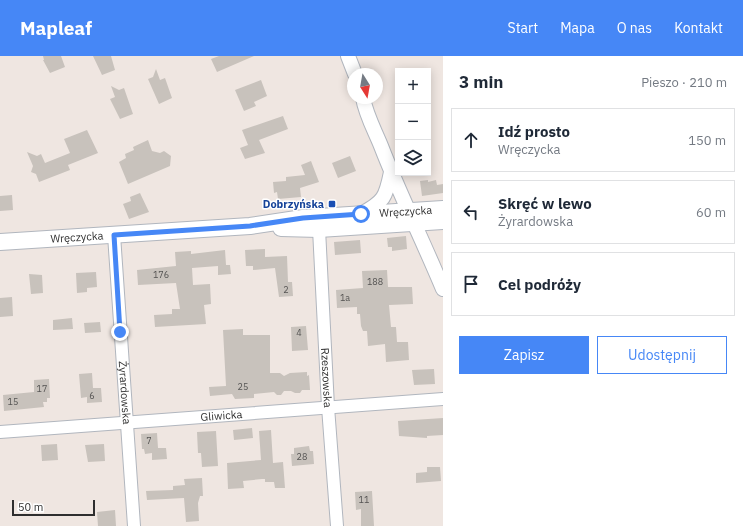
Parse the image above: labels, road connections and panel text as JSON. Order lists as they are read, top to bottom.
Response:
{
  "streets": {
    "main road": ["Wręczycka"],
    "street": ["Rzeszowska", "Żyrardowska", "Gliwicka"]
  },
  "crossings": [
    ["Wręczycka", "Rzeszowska"],
    ["Wręczycka", "Żyrardowska"],
    ["Rzeszowska", "Gliwicka"],
    ["Żyrardowska", "Gliwicka"]
  ],
  "places": {
    "transit": ["Dobrzyńska"]
  },
  "house_numbers": [
    "176",
    "188",
    "2",
    "1a",
    "4",
    "25",
    "17",
    "6",
    "15",
    "7",
    "28",
    "11"
  ],
  "scale_bar": "50 m",
  "north": "bottom",
  "page": {
    "header": "Mapleaf",
    "nav": [
      "Start",
      "Mapa",
      "O nas",
      "Kontakt"
    ],
    "heading": ["3 min", "Pieszo · 210 m"],
    "map_buttons": ["+", "−"],
    "list": [
      ["Idź prosto", "Wręczycka", "150 m"],
      ["Skręć w lewo", "Żyrardowska", "60 m"],
      "Cel podróży"
    ],
    "buttons": ["Zapisz", "Udostępnij"],
    "scale": "50 m"
  }
}
